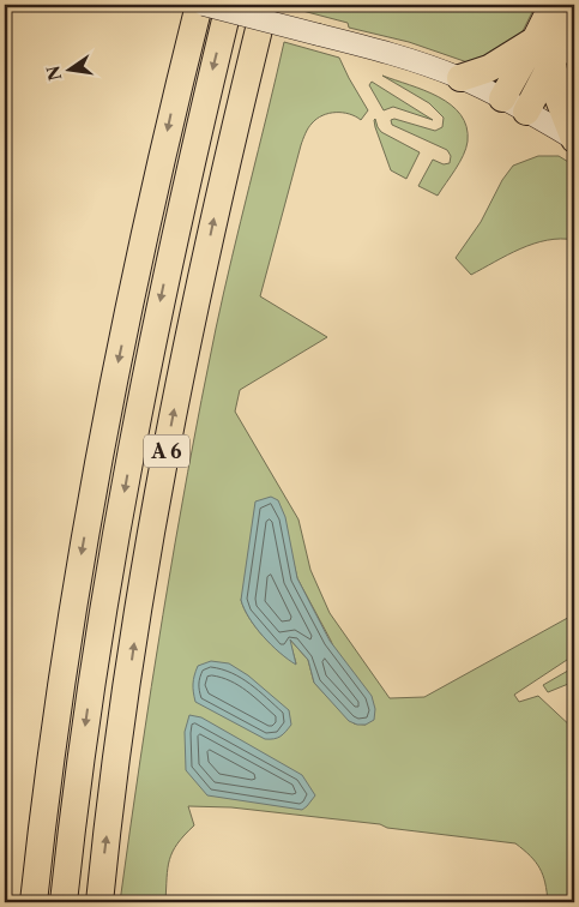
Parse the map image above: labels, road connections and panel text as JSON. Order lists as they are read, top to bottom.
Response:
{
  "streets": {
    "highway": ["A 6"]
  },
  "north": "left"
}
